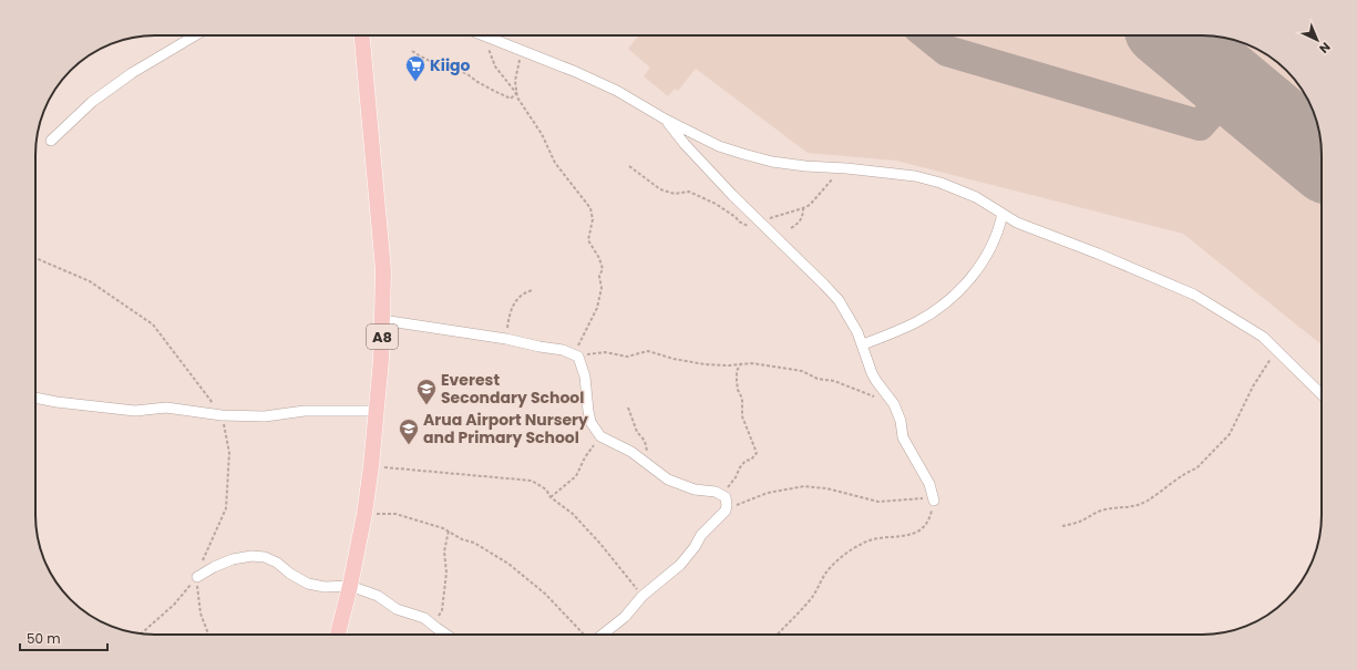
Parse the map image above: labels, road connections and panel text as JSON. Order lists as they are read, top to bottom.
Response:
{
  "streets": {
    "main road": ["A8"]
  },
  "places": {
    "supermarket": ["Kiigo"],
    "school or university": ["Everest Secondary School", "Arua Airport Nursery and Primary School"]
  },
  "scale_bar": "50 m",
  "north": "bottom right"
}
